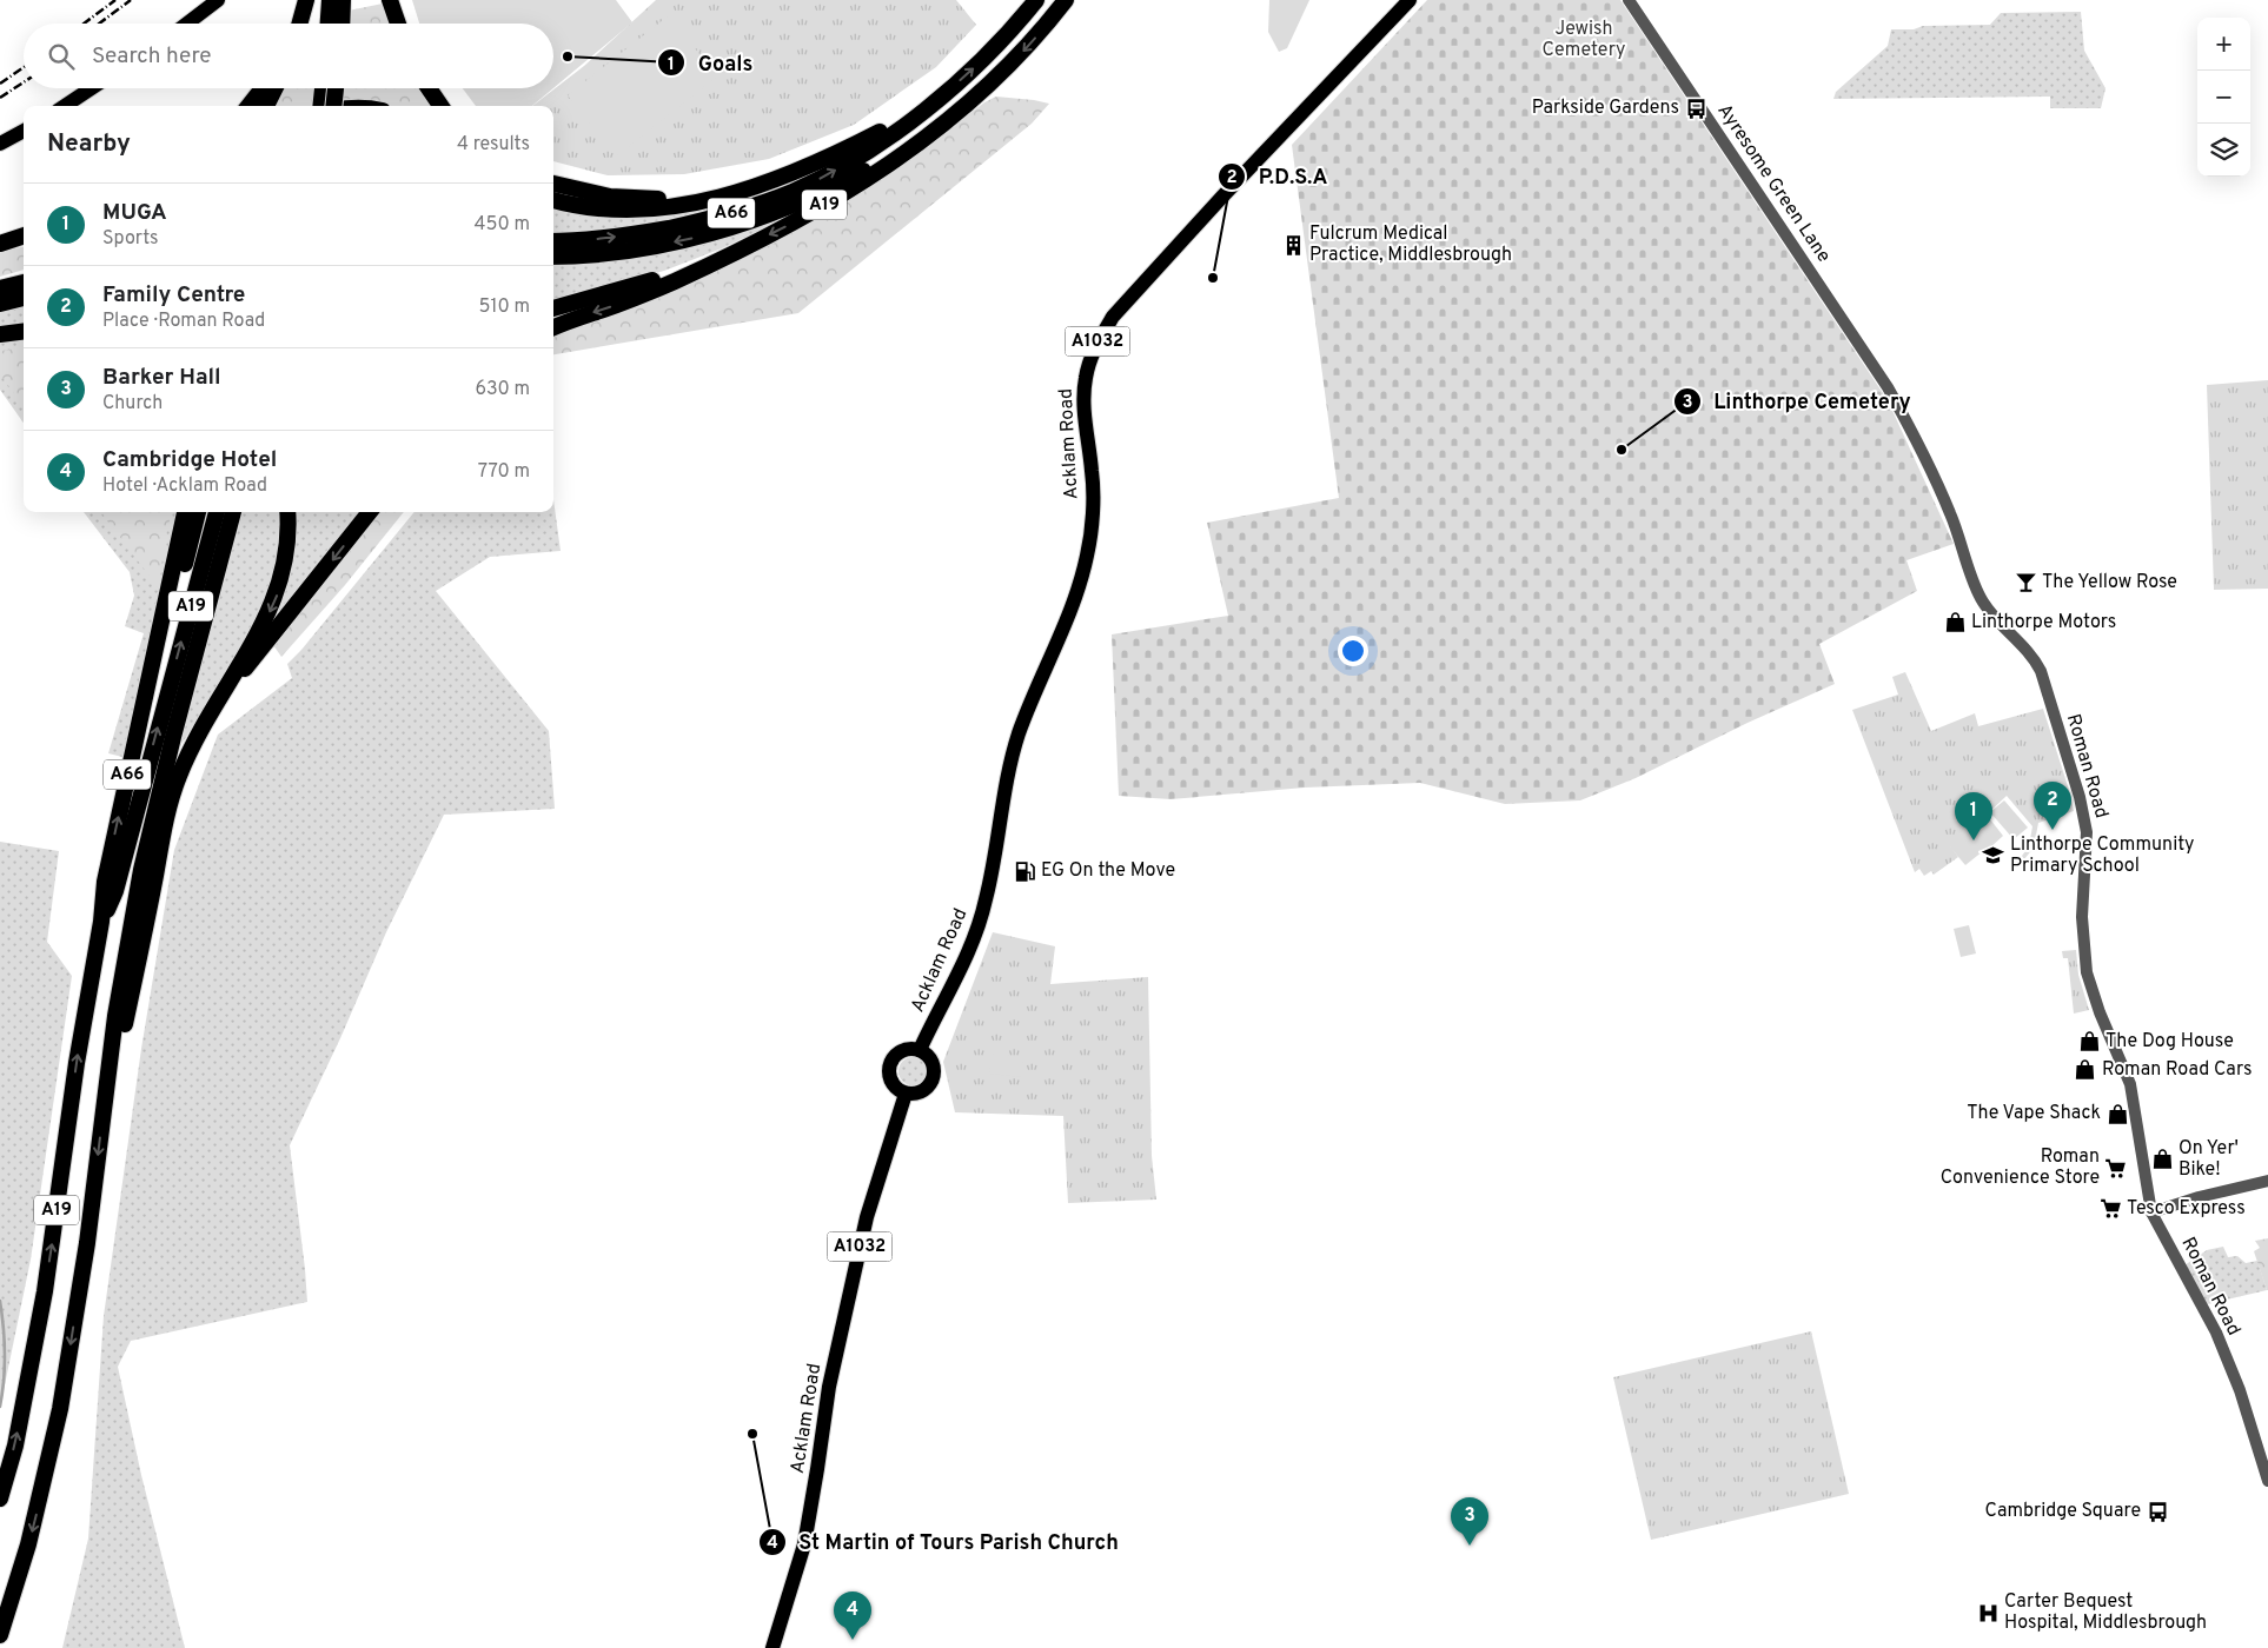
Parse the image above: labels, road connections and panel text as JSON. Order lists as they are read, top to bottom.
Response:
{
  "streets": {
    "highway": ["A19", "A66"],
    "main road": ["A1032", "Acklam Road"],
    "street": ["Ayresome Green Lane", "Roman Road"]
  },
  "crossings": [
    ["Ayresome Green Lane", "Roman Road"],
    ["A19", "A66"]
  ],
  "parks": ["Jewish Cemetery"],
  "places": {
    "other": [
      "Goals",
      "P.D.S.A",
      "Linthorpe Cemetery",
      "St Martin of Tours Parish Church"
    ],
    "bus stop": ["Parkside Gardens", "Cambridge Square"],
    "building": ["Fulcrum Medical Practice, Middlesbrough"],
    "bar": ["The Yellow Rose"],
    "shop": [
      "Linthorpe Motors",
      "The Dog House",
      "Roman Road Cars",
      "The Vape Shack",
      "On Yer' Bike!"
    ],
    "school or university": ["Linthorpe Community Primary School"],
    "fuel station": ["EG On the Move"],
    "supermarket": ["Roman Convenience Store", "Tesco Express"],
    "hospital": ["Carter Bequest Hospital, Middlesbrough"]
  },
  "page": {
    "map_buttons": ["+", "−"],
    "search": "Search here",
    "heading": ["Nearby", "4 results"],
    "list": [
      {
        "mark": "1",
        "name": "MUGA",
        "note": "Sports",
        "value": "450 m"
      },
      {
        "mark": "2",
        "name": "Family Centre",
        "note": "Place · Roman Road",
        "value": "510 m"
      },
      {
        "mark": "3",
        "name": "Barker Hall",
        "note": "Church",
        "value": "630 m"
      },
      {
        "mark": "4",
        "name": "Cambridge Hotel",
        "note": "Hotel · Acklam Road",
        "value": "770 m"
      }
    ],
    "pins": [
      "2",
      "1",
      "3",
      "4"
    ]
  }
}
